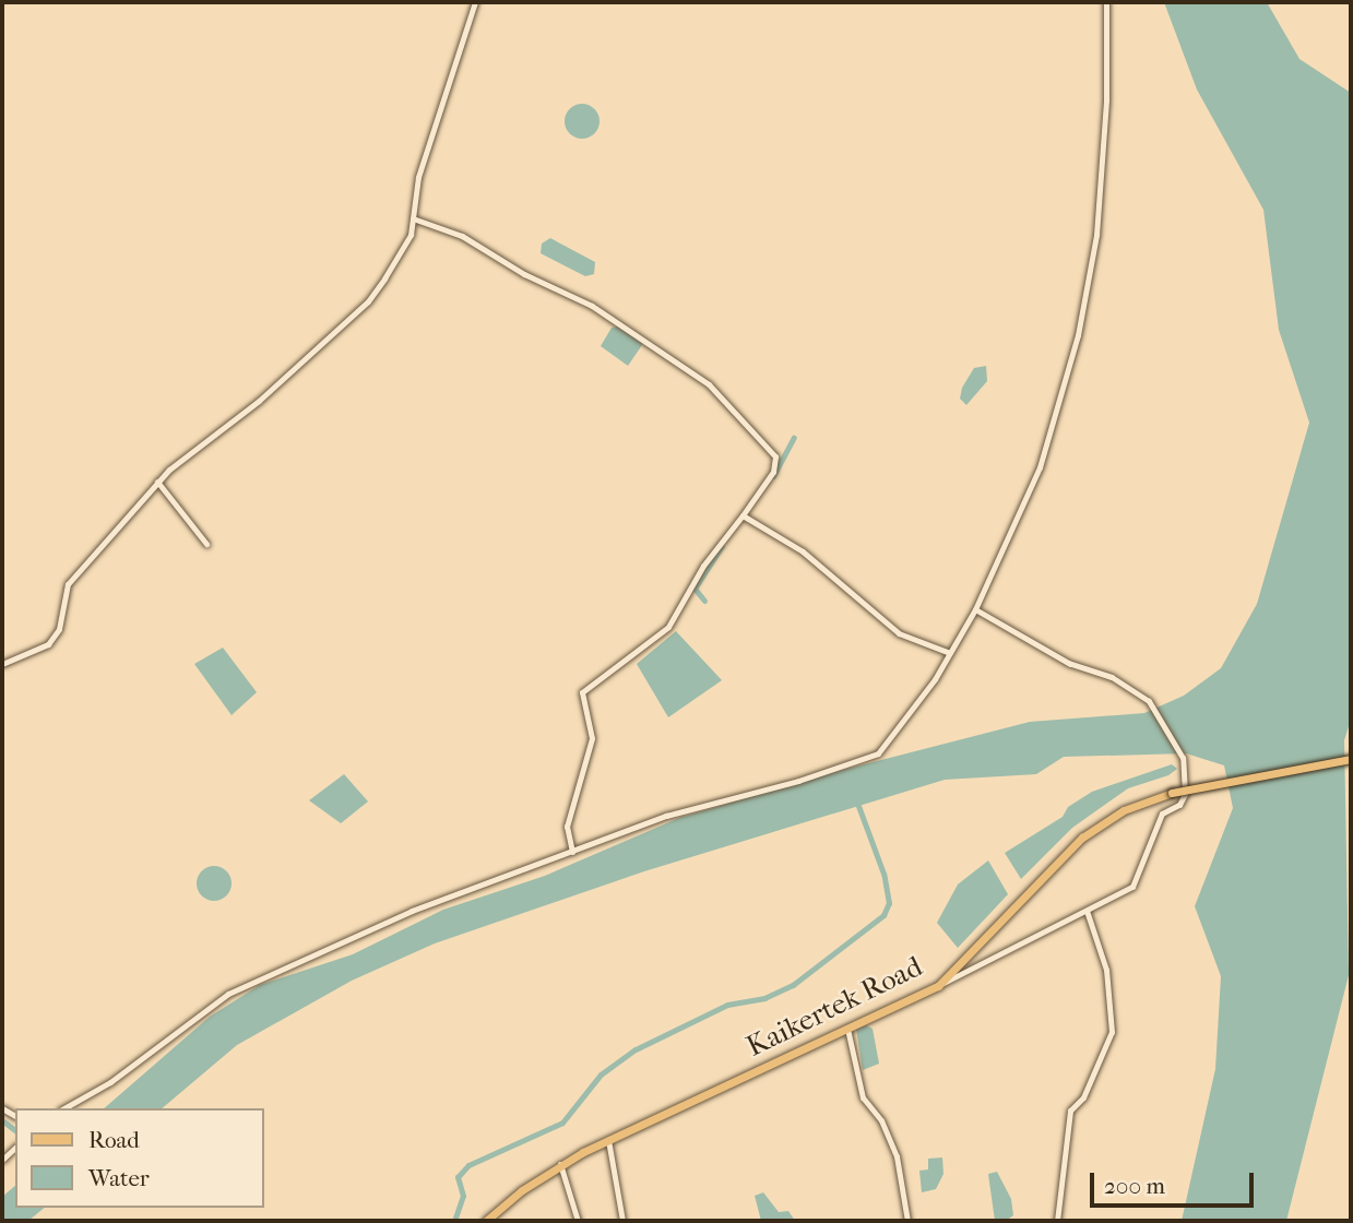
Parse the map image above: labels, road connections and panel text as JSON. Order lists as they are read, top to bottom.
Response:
{
  "streets": {
    "main road": ["Kaikertek Road"]
  },
  "legend": ["Road", "Water"],
  "scale_bar": "200 m"
}
